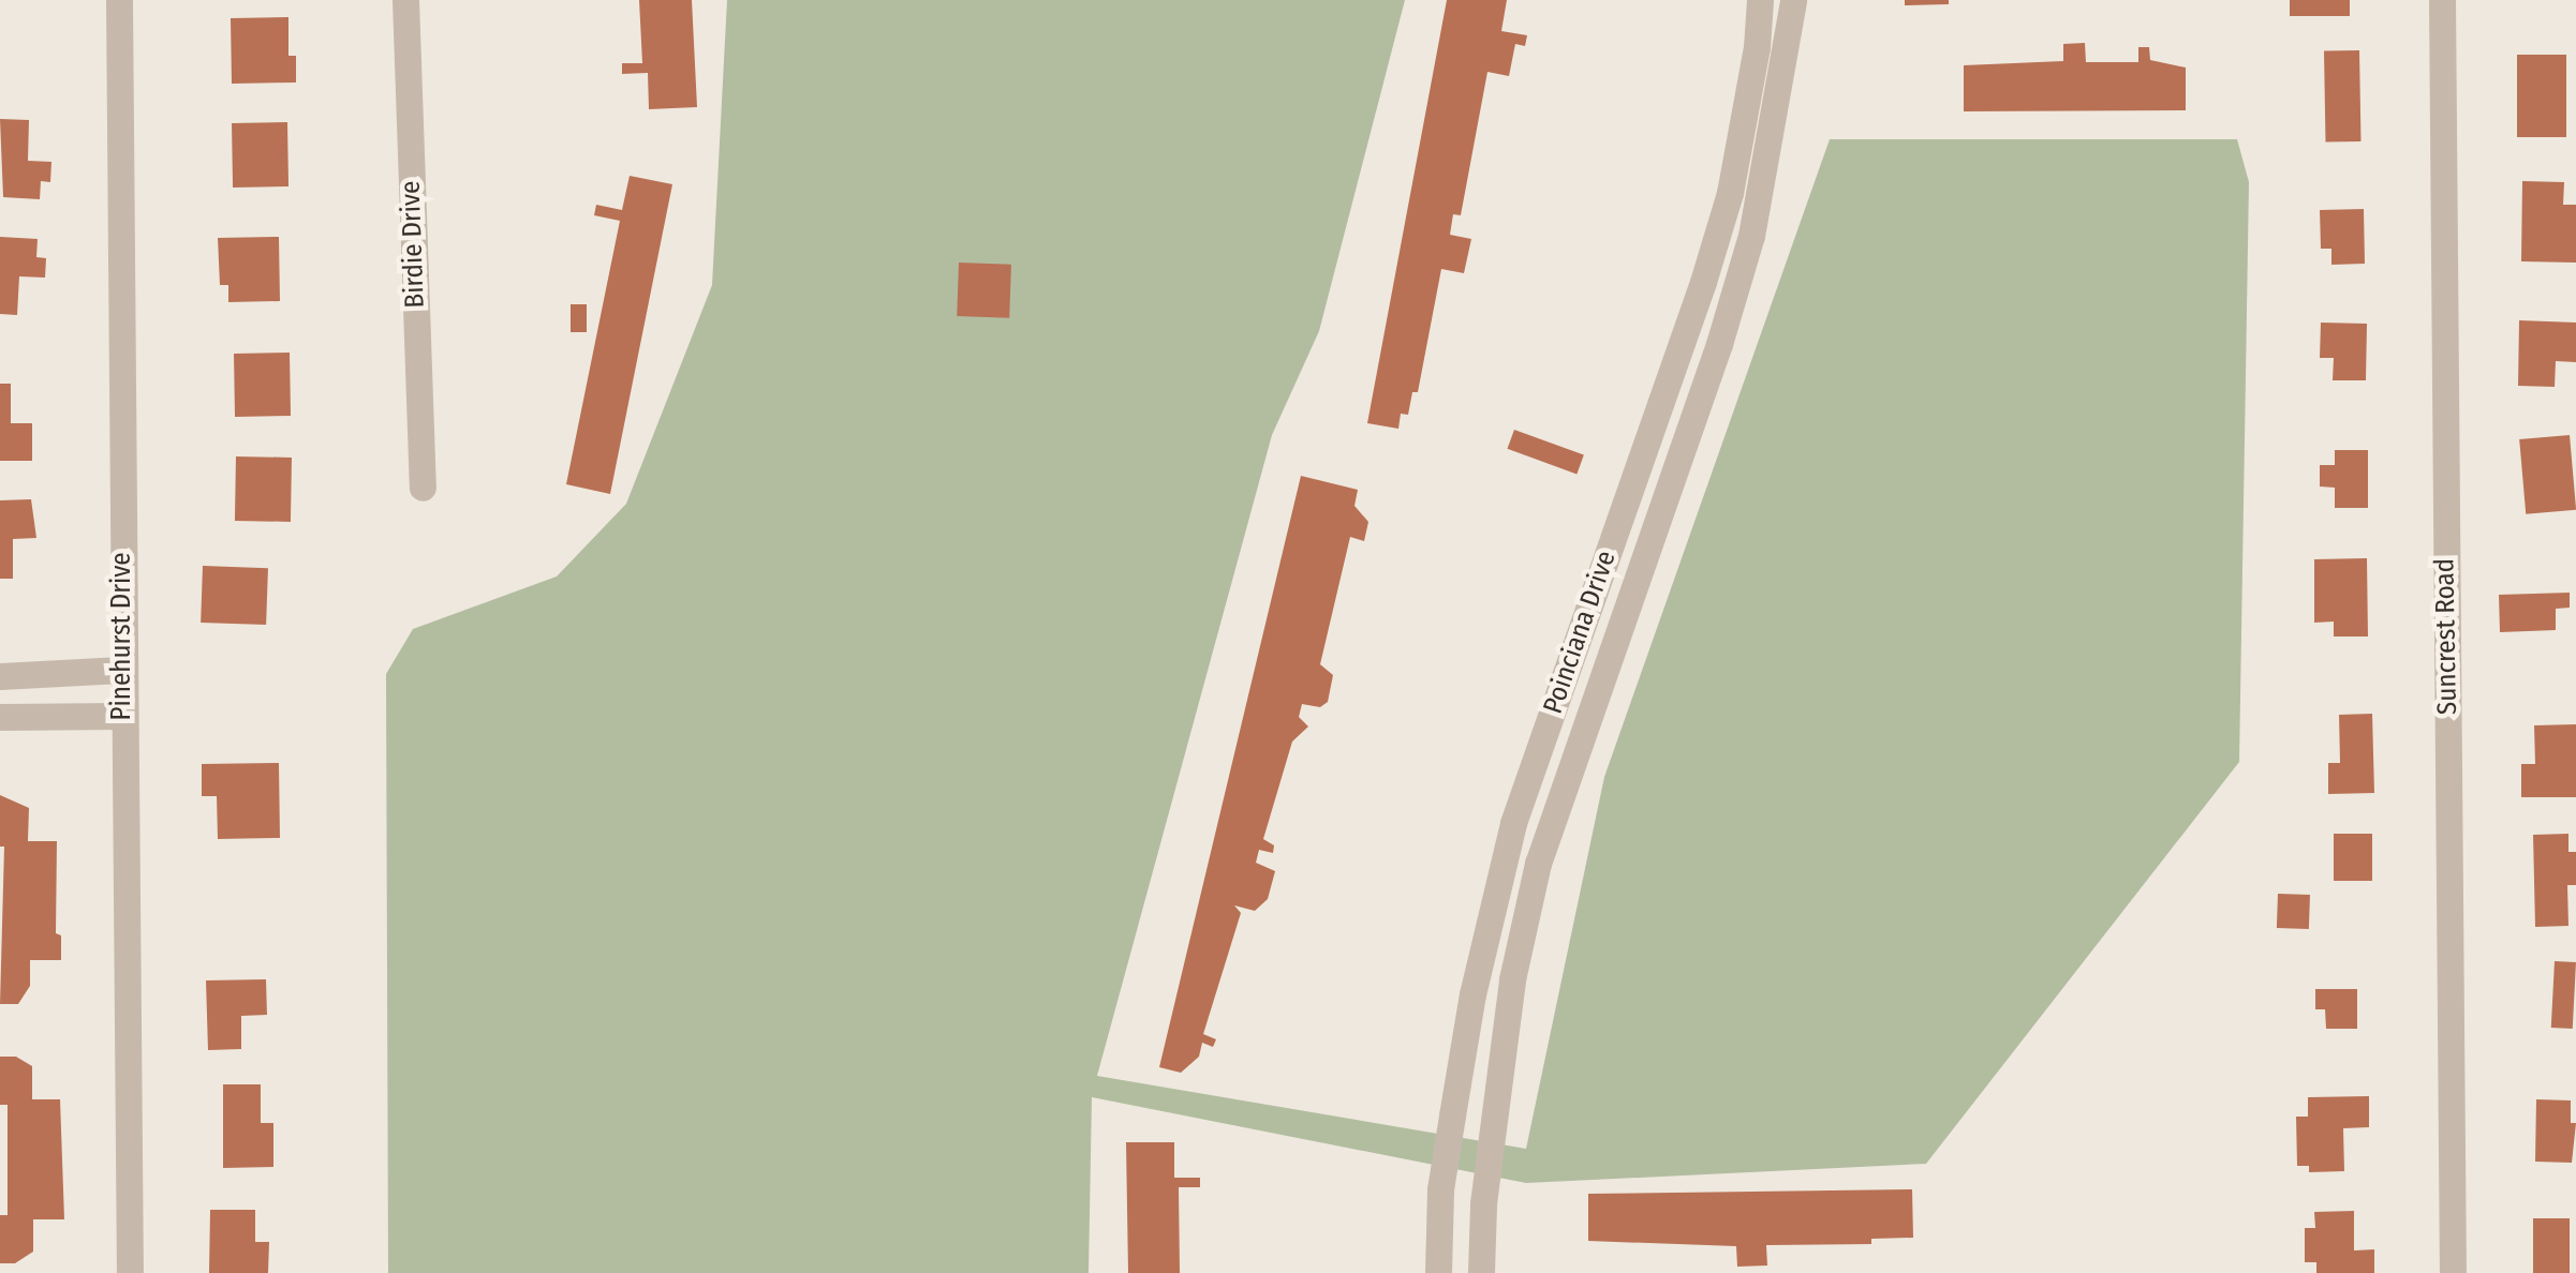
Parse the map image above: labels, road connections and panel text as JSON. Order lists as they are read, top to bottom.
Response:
{
  "streets": {
    "street": [
      "Birdie Drive",
      "Poinciana Drive",
      "Pinehurst Drive",
      "Suncrest Road"
    ]
  }
}
